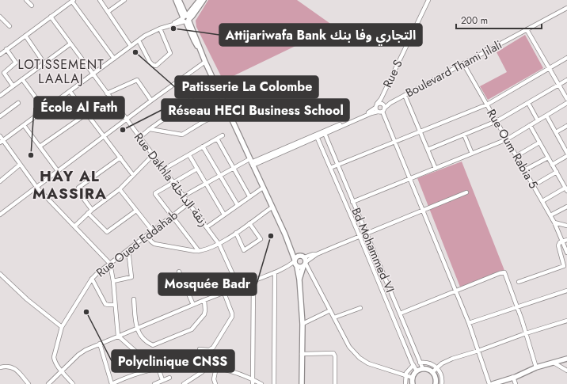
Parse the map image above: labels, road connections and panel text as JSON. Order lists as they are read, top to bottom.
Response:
{
  "streets": {
    "street": [
      "Boulevard Thami Jilali",
      "Rue S",
      "Rue Oum Rabia 5",
      "Rue Dakhla زنقة الداخلة",
      "Rue Oued Eddahab",
      "Bd Mohammed VI"
    ]
  },
  "crossings": [
    ["Boulevard Thami Jilali", "Rue Oum Rabia 5"],
    ["Rue Dakhla زنقة الداخلة", "Rue Oued Eddahab"]
  ],
  "districts": ["LOTISSEMENT LAALAJ", "HAY AL MASSIRA"],
  "places": [
    "Attijariwafa Bank التجاري وفا بنك",
    "Patisserie La Colombe",
    "Réseau HECI Business School",
    "École Al Fath",
    "Mosquée Badr",
    "Polyclinique CNSS"
  ],
  "scale_bar": "200 m"
}
